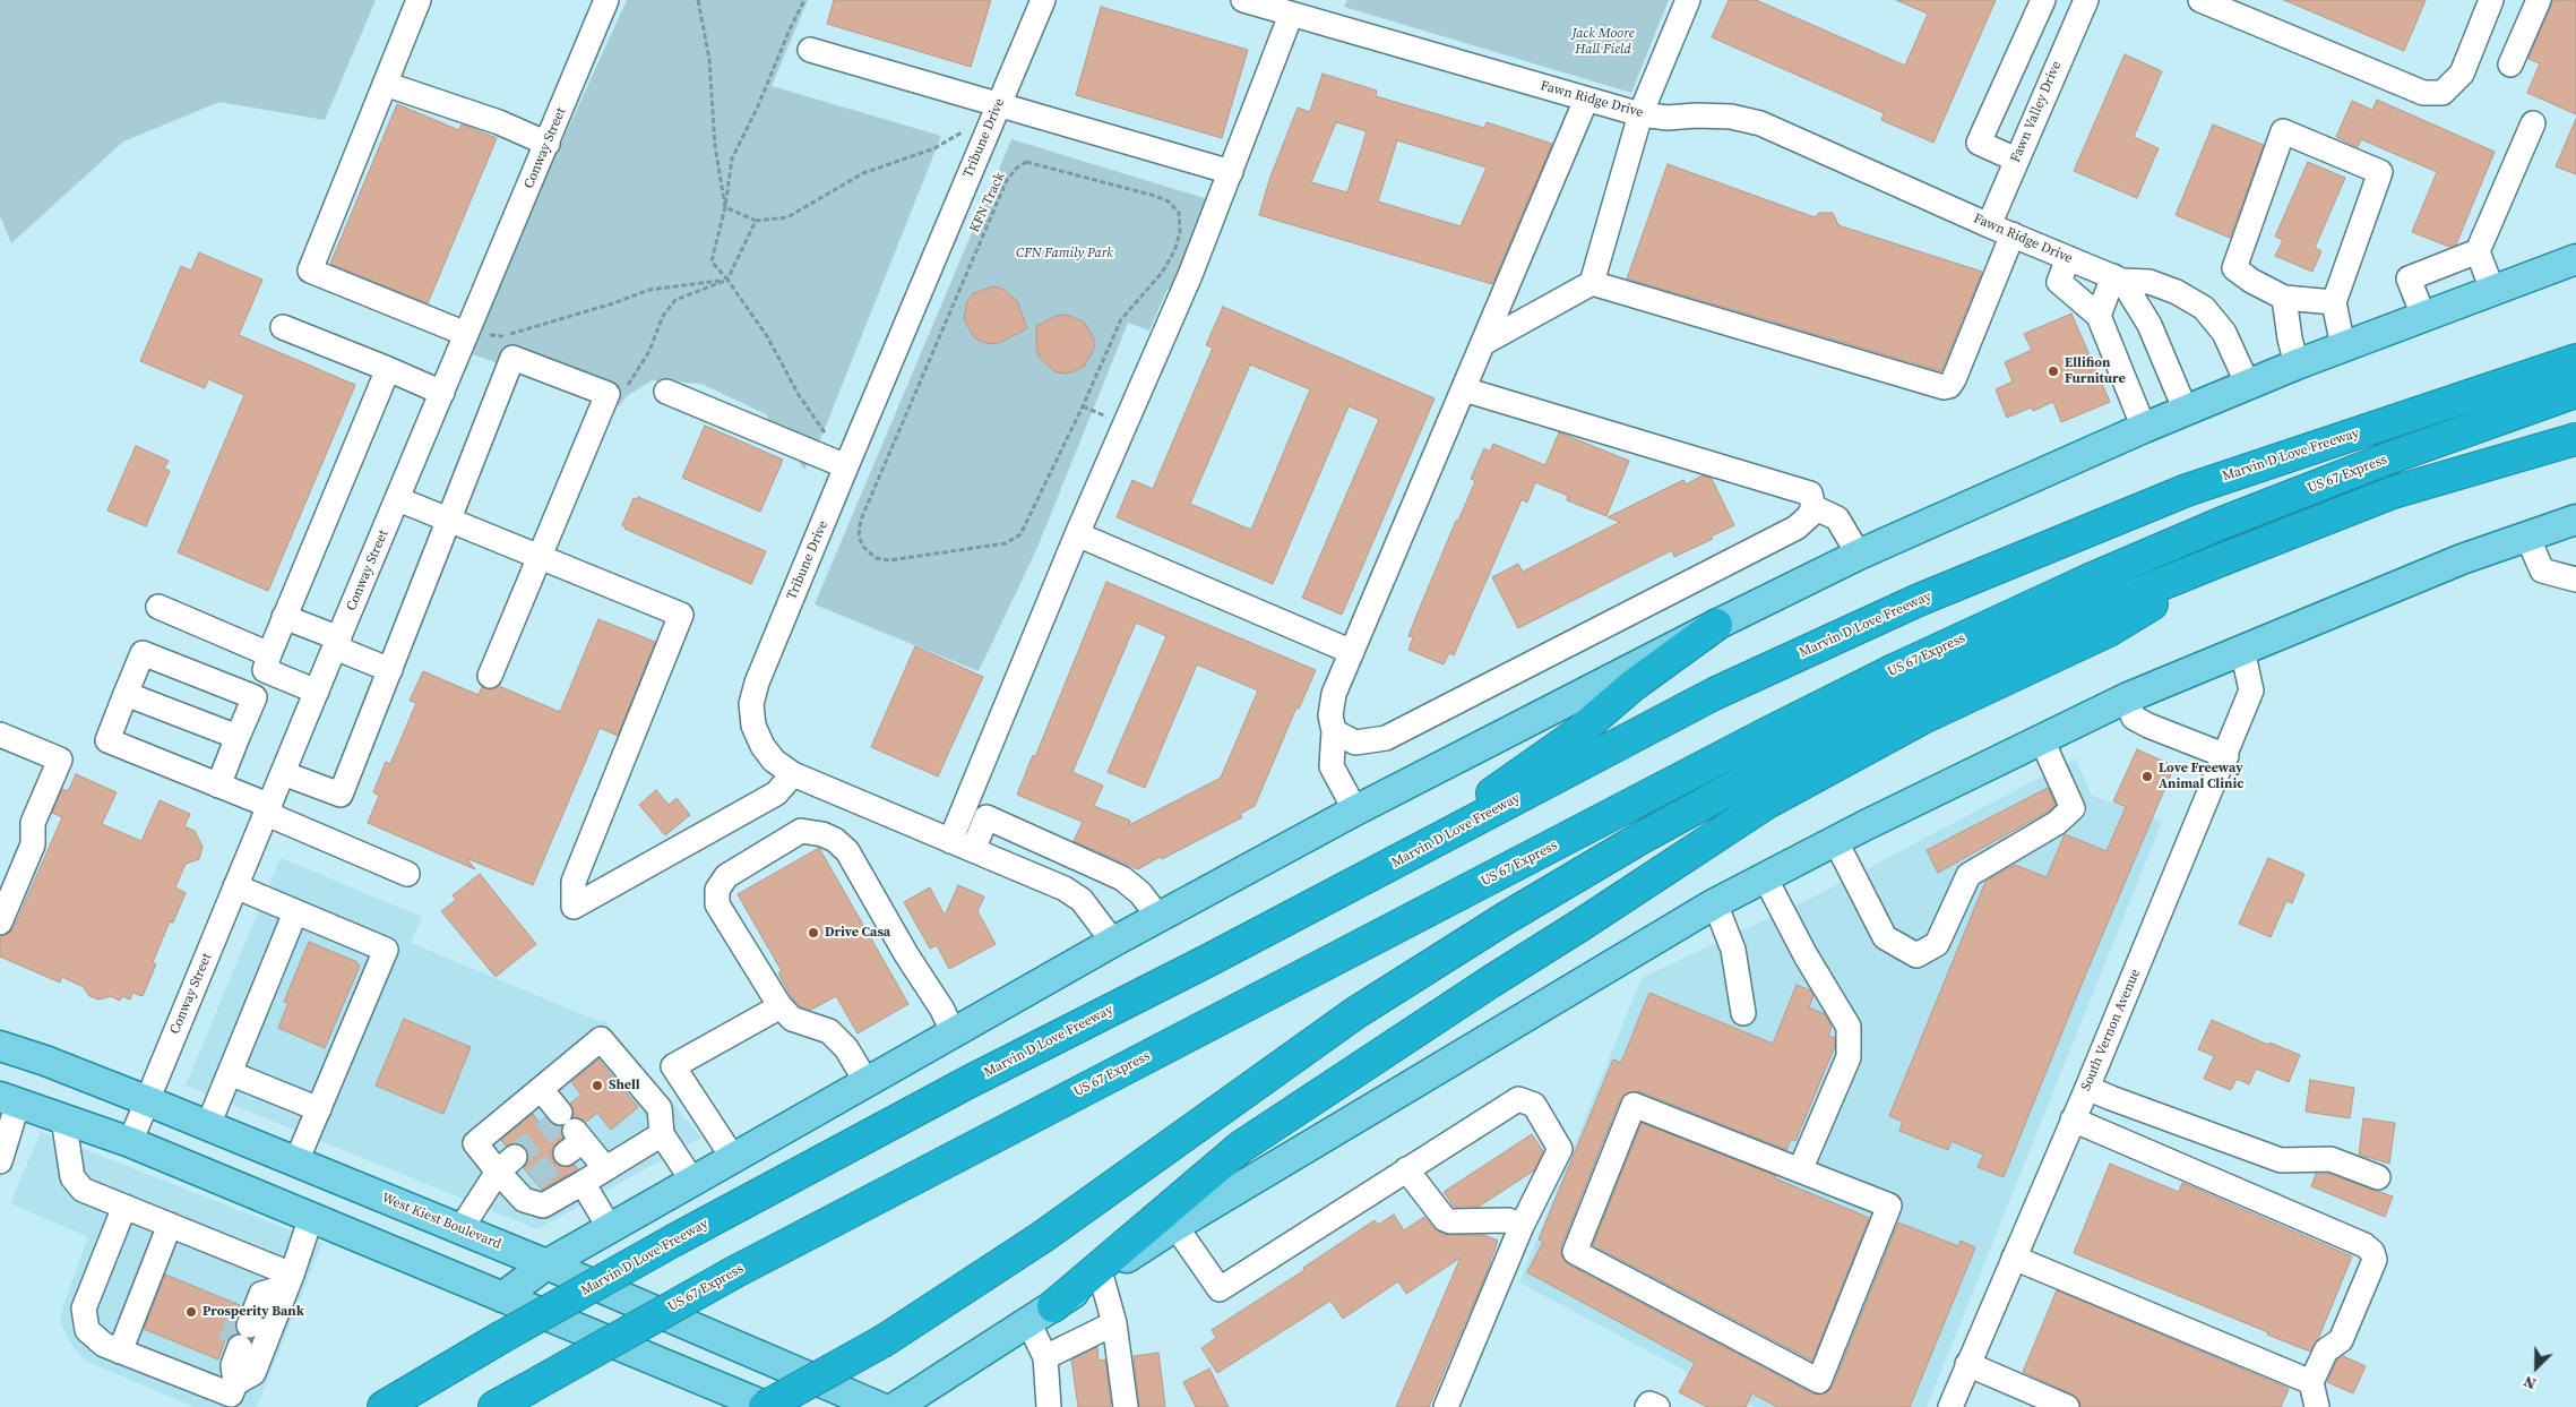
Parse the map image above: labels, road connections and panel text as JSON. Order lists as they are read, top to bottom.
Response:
{
  "streets": {
    "highway": ["Marvin D Love Freeway", "US 67 Express"],
    "main road": ["West Kiest Boulevard"],
    "street": [
      "Fawn Ridge Drive",
      "Fawn Valley Drive",
      "Tribune Drive",
      "Conway Street",
      "South Vernon Avenue"
    ],
    "path": ["KFN Track"]
  },
  "crossings": [
    ["Fawn Ridge Drive", "Fawn Valley Drive"],
    ["Conway Street", "West Kiest Boulevard"]
  ],
  "parks": ["Jack Moore Hall Field", "CFN Family Park"],
  "places": [
    "Ellifion Furniture",
    "Love Freeway Animal Clinic",
    "Drive Casa",
    "Shell",
    "Prosperity Bank"
  ],
  "north": "bottom left"
}
